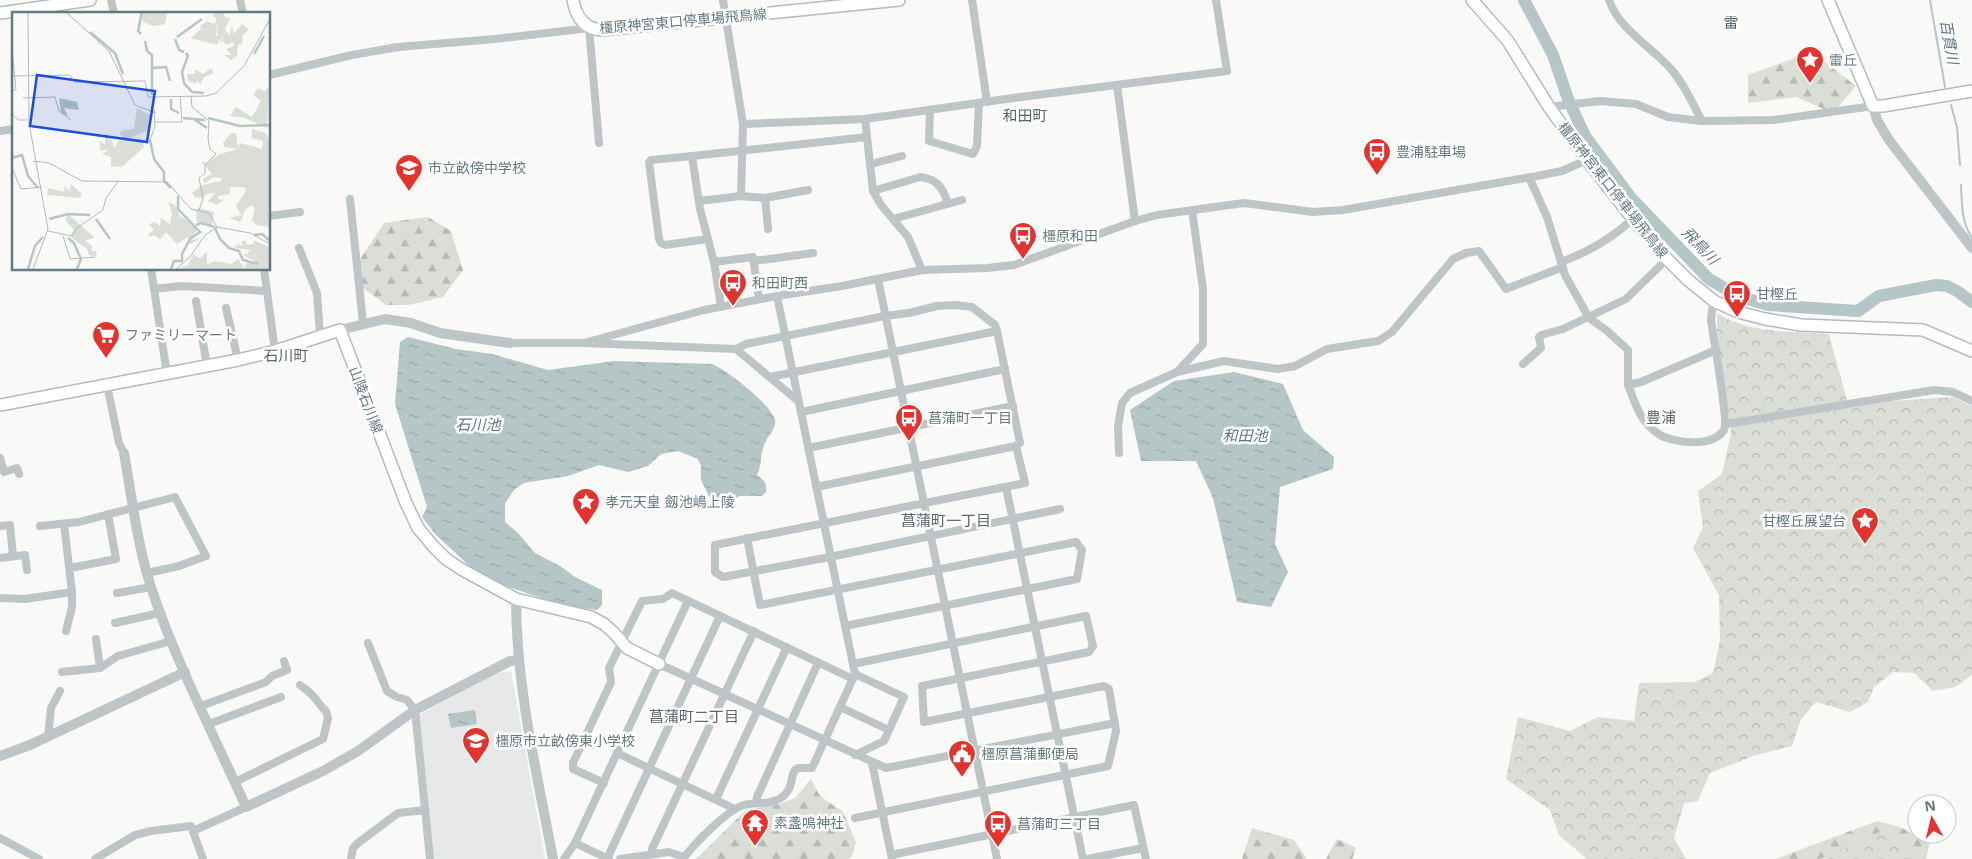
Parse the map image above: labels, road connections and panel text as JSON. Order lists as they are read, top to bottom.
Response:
{
  "streets": {
    "main road": ["橿原神宮東口停車場飛鳥線", "山陵石川線"]
  },
  "districts": [
    "雷",
    "和田町",
    "石川町",
    "豊浦",
    "菖蒲町一丁目",
    "菖蒲町二丁目"
  ],
  "water": [
    "百貫川",
    "飛鳥川",
    "石川池",
    "和田池"
  ],
  "places": {
    "place": ["雷丘", "孝元天皇 劔池嶋上陵", "甘樫丘展望台"],
    "bus stop": [
      "豊浦駐車場",
      "橿原和田",
      "和田町西",
      "甘樫丘",
      "菖蒲町一丁目",
      "菖蒲町三丁目"
    ],
    "school or university": ["市立畝傍中学校", "橿原市立畝傍東小学校"],
    "supermarket": ["ファミリーマート"],
    "public building": ["橿原菖蒲郵便局"],
    "temple": ["素盞嗚神社"]
  },
  "north": "top"
}
